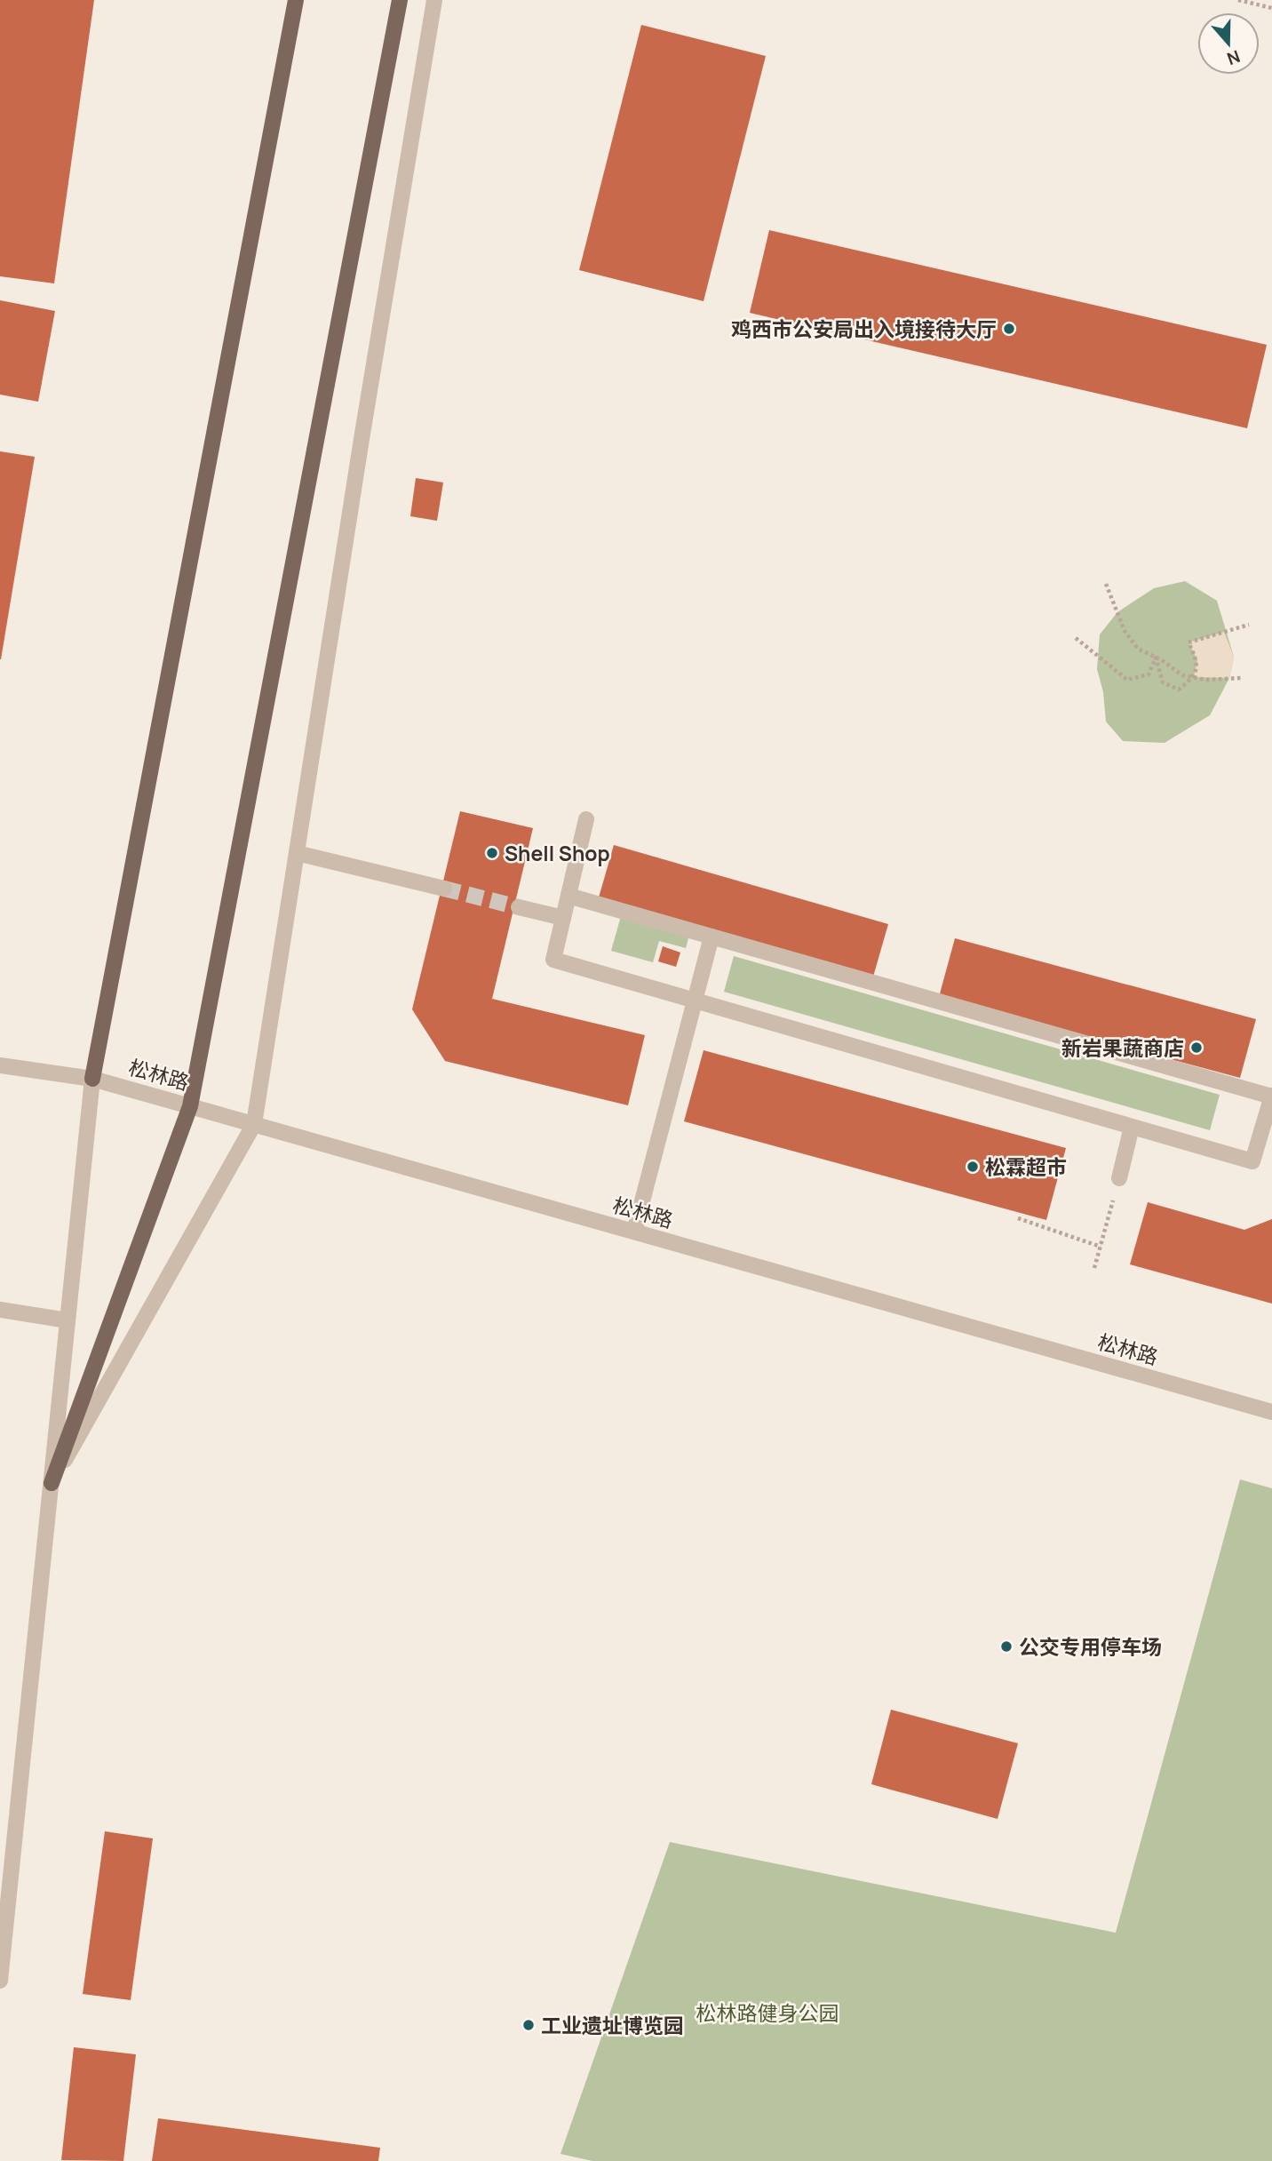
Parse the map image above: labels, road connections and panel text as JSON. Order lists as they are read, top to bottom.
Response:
{
  "streets": {
    "street": ["松林路"]
  },
  "parks": ["松林路健身公园"],
  "places": [
    "鸡西市公安局出入境接待大厅",
    "Shell Shop",
    "新岩果蔬商店",
    "松霖超市",
    "公交专用停车场",
    "工业遗址博览园"
  ],
  "north": "bottom"
}
